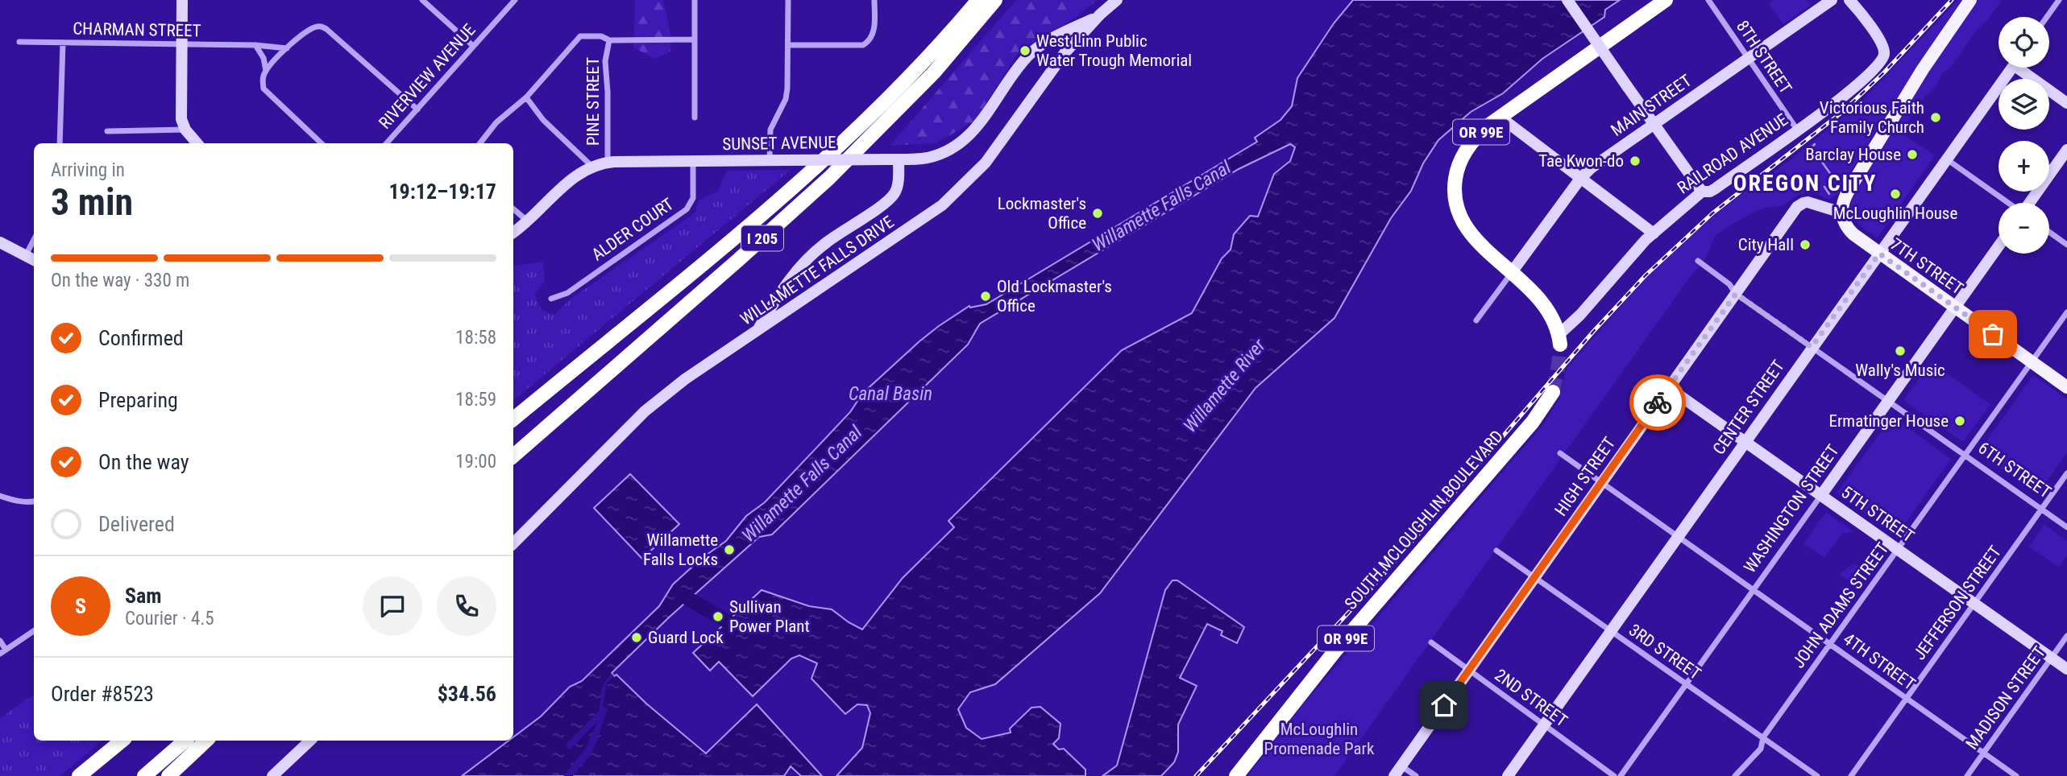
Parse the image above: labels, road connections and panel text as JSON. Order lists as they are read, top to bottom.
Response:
{
  "streets": {
    "highway": ["OR 99E", "I 205", "SOUTH MCLOUGHLIN BOULEVARD"],
    "main road": ["7TH STREET"],
    "street": [
      "CHARMAN STREET",
      "8TH STREET",
      "RIVERVIEW AVENUE",
      "PINE STREET",
      "MAIN STREET",
      "SUNSET AVENUE",
      "RAILROAD AVENUE",
      "ALDER COURT",
      "WILLAMETTE FALLS DRIVE",
      "CENTER STREET",
      "6TH STREET",
      "HIGH STREET",
      "WASHINGTON STREET",
      "5TH STREET",
      "JEFFERSON STREET",
      "JOHN ADAMS STREET",
      "3RD STREET",
      "4TH STREET",
      "2ND STREET",
      "MADISON STREET"
    ]
  },
  "crossings": [
    ["8TH STREET", "MAIN STREET"],
    ["8TH STREET", "RAILROAD AVENUE"],
    ["PINE STREET", "SUNSET AVENUE"],
    ["MAIN STREET", "OR 99E"],
    ["OR 99E", "RAILROAD AVENUE"],
    ["SUNSET AVENUE", "ALDER COURT"],
    ["SUNSET AVENUE", "WILLAMETTE FALLS DRIVE"],
    ["7TH STREET", "CENTER STREET"],
    ["7TH STREET", "HIGH STREET"],
    ["7TH STREET", "WASHINGTON STREET"],
    ["7TH STREET", "JOHN ADAMS STREET"],
    ["CENTER STREET", "6TH STREET"],
    ["CENTER STREET", "5TH STREET"],
    ["CENTER STREET", "3RD STREET"],
    ["CENTER STREET", "4TH STREET"],
    ["CENTER STREET", "2ND STREET"],
    ["6TH STREET", "HIGH STREET"],
    ["6TH STREET", "WASHINGTON STREET"],
    ["6TH STREET", "JEFFERSON STREET"],
    ["6TH STREET", "JOHN ADAMS STREET"],
    ["HIGH STREET", "5TH STREET"],
    ["HIGH STREET", "3RD STREET"],
    ["HIGH STREET", "4TH STREET"],
    ["HIGH STREET", "2ND STREET"],
    ["WASHINGTON STREET", "5TH STREET"],
    ["WASHINGTON STREET", "3RD STREET"],
    ["WASHINGTON STREET", "4TH STREET"],
    ["5TH STREET", "JEFFERSON STREET"],
    ["5TH STREET", "JOHN ADAMS STREET"],
    ["5TH STREET", "MADISON STREET"],
    ["JEFFERSON STREET", "4TH STREET"],
    ["JOHN ADAMS STREET", "3RD STREET"],
    ["JOHN ADAMS STREET", "4TH STREET"],
    ["4TH STREET", "MADISON STREET"]
  ],
  "districts": ["OREGON CITY"],
  "water": ["Willamette Falls Canal", "Willamette River", "Canal Basin"],
  "parks": ["McLoughlin Promenade Park"],
  "places": [
    "West Linn Public Water Trough Memorial",
    "Victorious Faith Family Church",
    "Barclay House",
    "Tae Kwon-do",
    "McLoughlin House",
    "Lockmaster's Office",
    "City Hall",
    "Old Lockmaster's Office",
    "Wally's Music",
    "Ermatinger House",
    "Willamette Falls Locks",
    "Sullivan Power Plant",
    "Guard Lock"
  ],
  "page": {
    "map_buttons": ["+", "−"],
    "heading": ["3 min", "Arriving in", "19:12–19:17"],
    "panel": [
      "Sam",
      "Courier · 4.5",
      "Order #8523",
      "$34.56"
    ],
    "bar": "On the way · 330 m",
    "list": [
      ["Confirmed", "18:58"],
      ["Preparing", "18:59"],
      ["On the way", "19:00"],
      "Delivered"
    ],
    "round": "S"
  }
}
